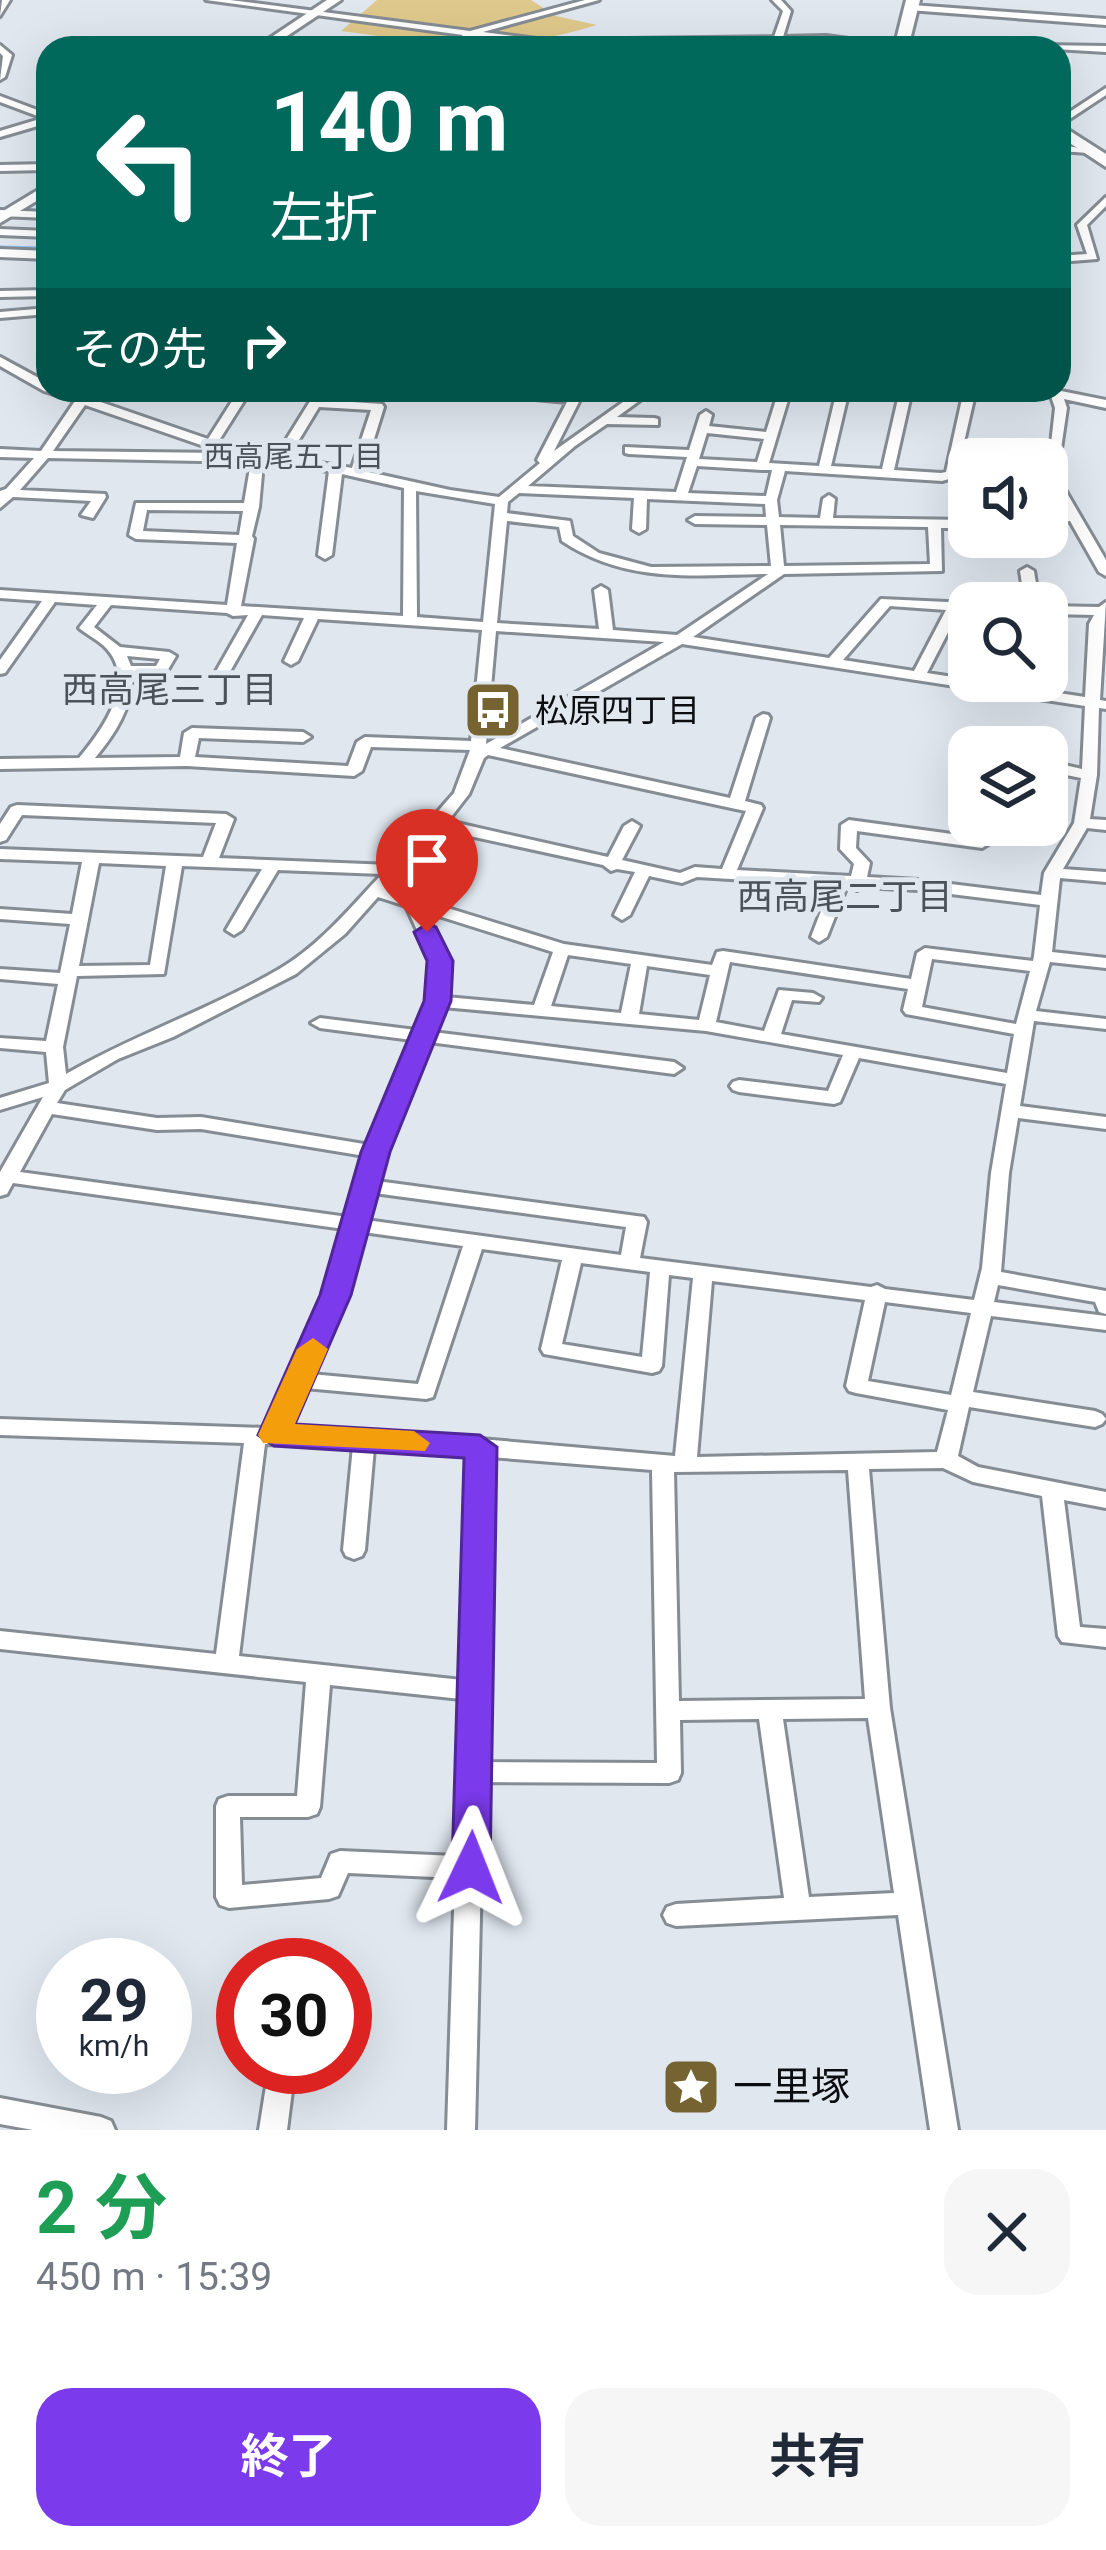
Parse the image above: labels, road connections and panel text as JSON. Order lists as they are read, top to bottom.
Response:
{
  "districts": ["西高尾五丁目", "西高尾三丁目", "西高尾二丁目"],
  "places": {
    "bus stop": ["松原四丁目"],
    "place": ["一里塚"]
  },
  "page": {
    "turn": ["140 m", "左折"],
    "then": "その先",
    "speed": "29 km/h",
    "limit": "30",
    "heading": ["2 分", "450 m · 15:39"],
    "buttons": ["終了", "共有"]
  }
}
